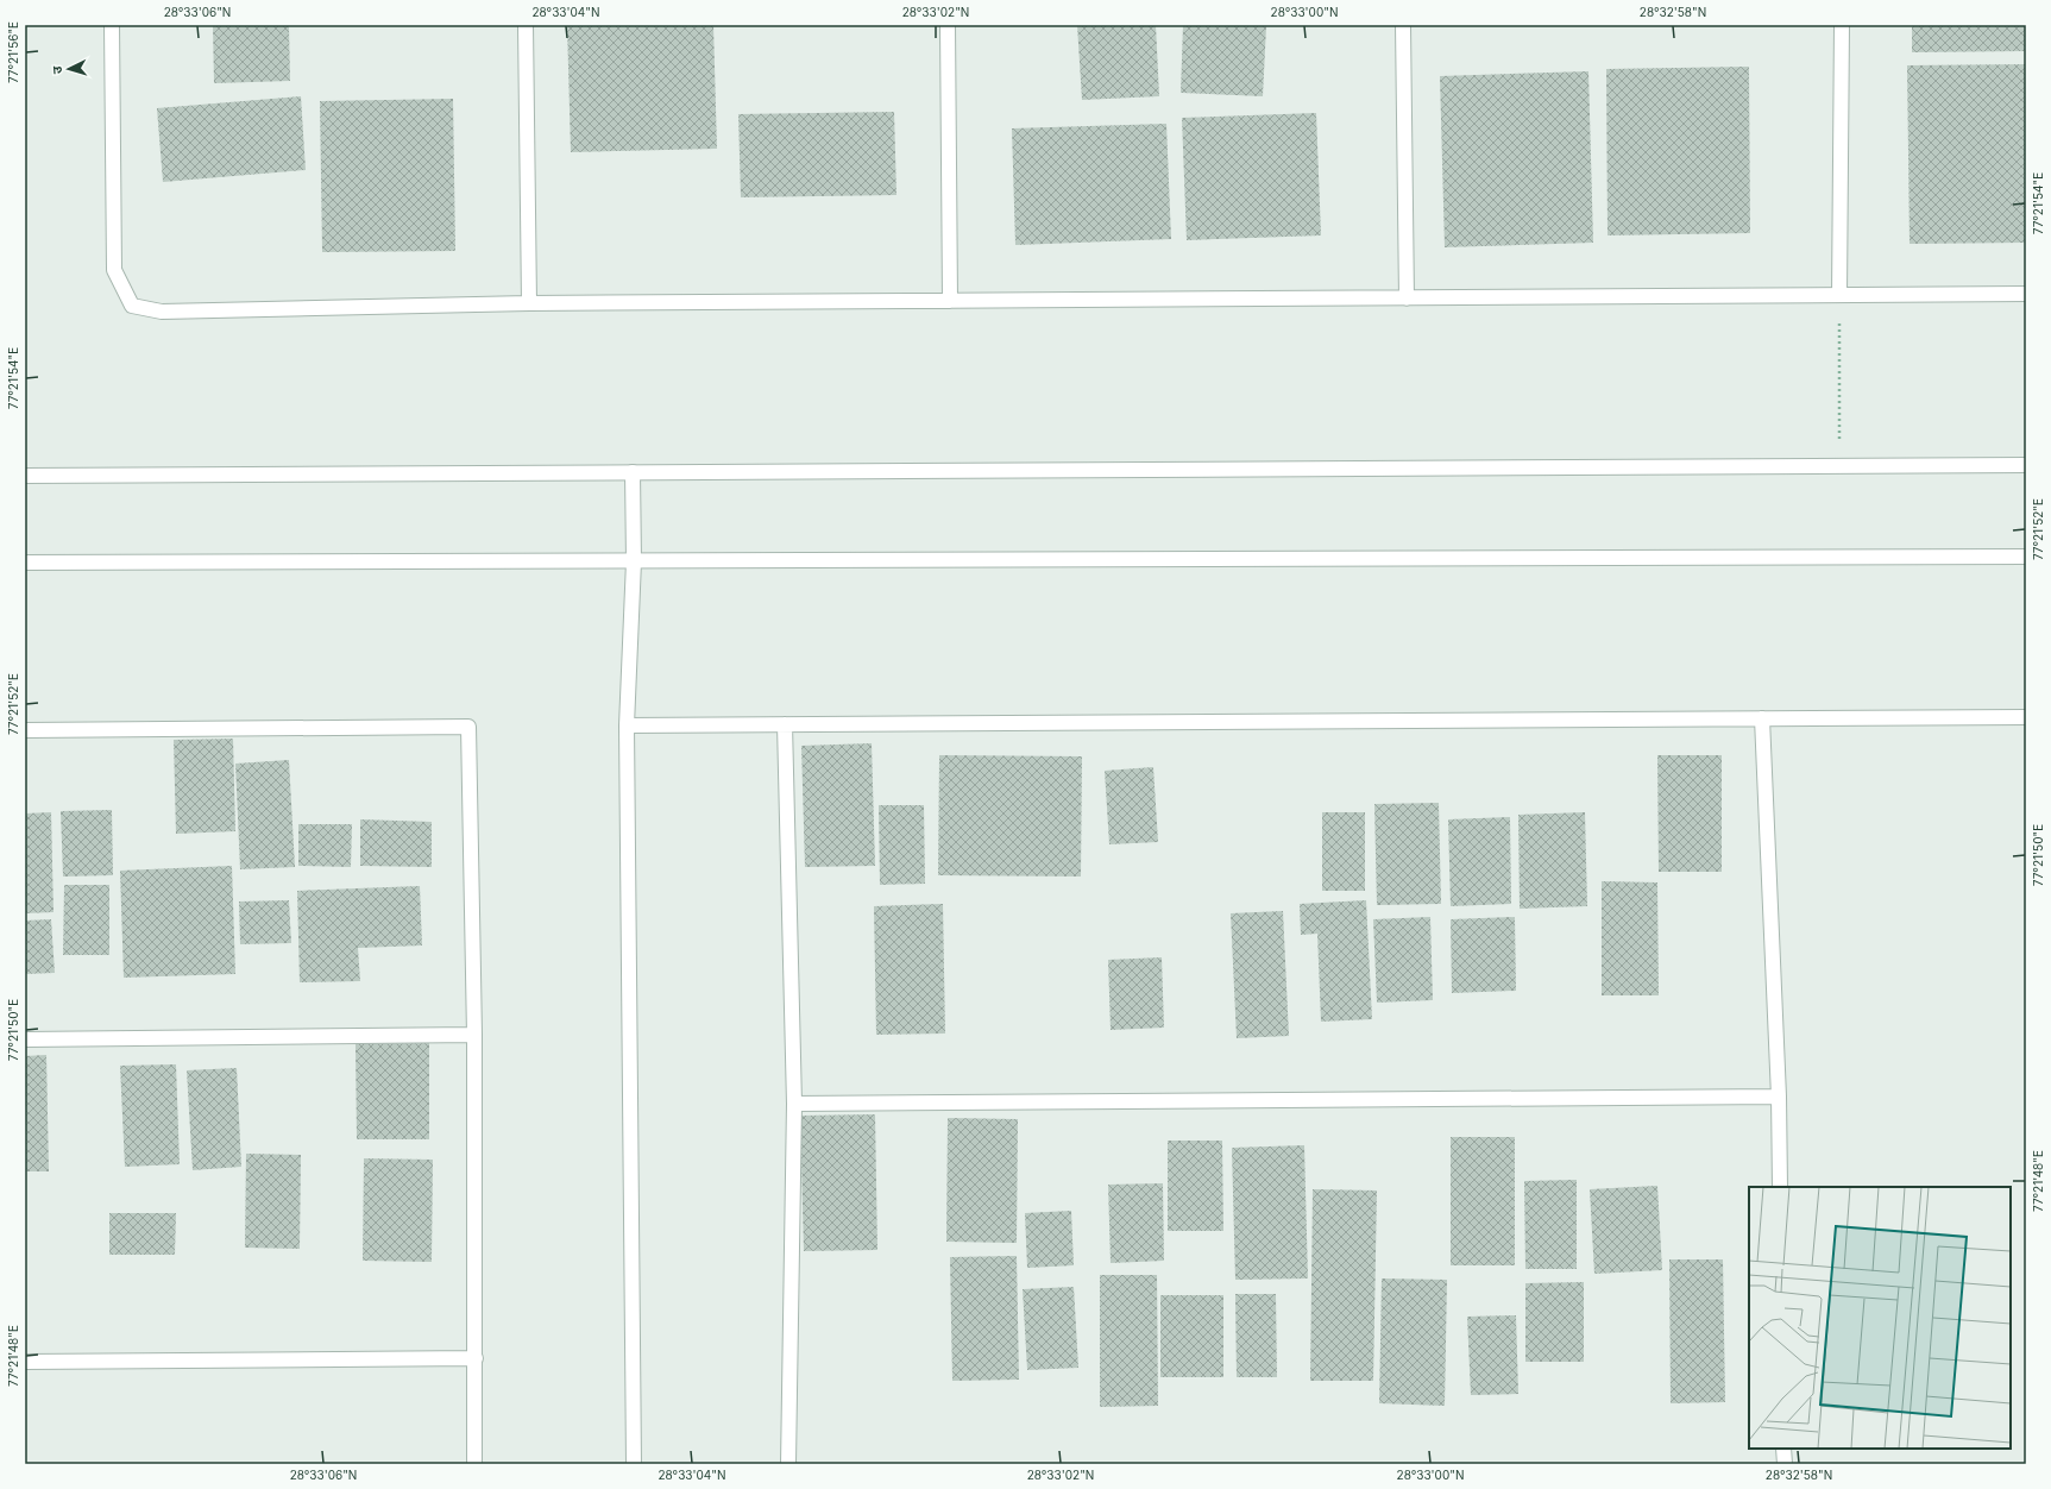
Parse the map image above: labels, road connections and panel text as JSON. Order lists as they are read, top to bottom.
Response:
{
  "north": "left",
  "coordinates": [
    "28°33'06\"N",
    "28°33'04\"N",
    "28°33'02\"N",
    "28°33'00\"N",
    "28°32'58\"N",
    "77°21'56\"E",
    "77°21'54\"E",
    "77°21'52\"E",
    "77°21'50\"E",
    "77°21'48\"E"
  ]
}
